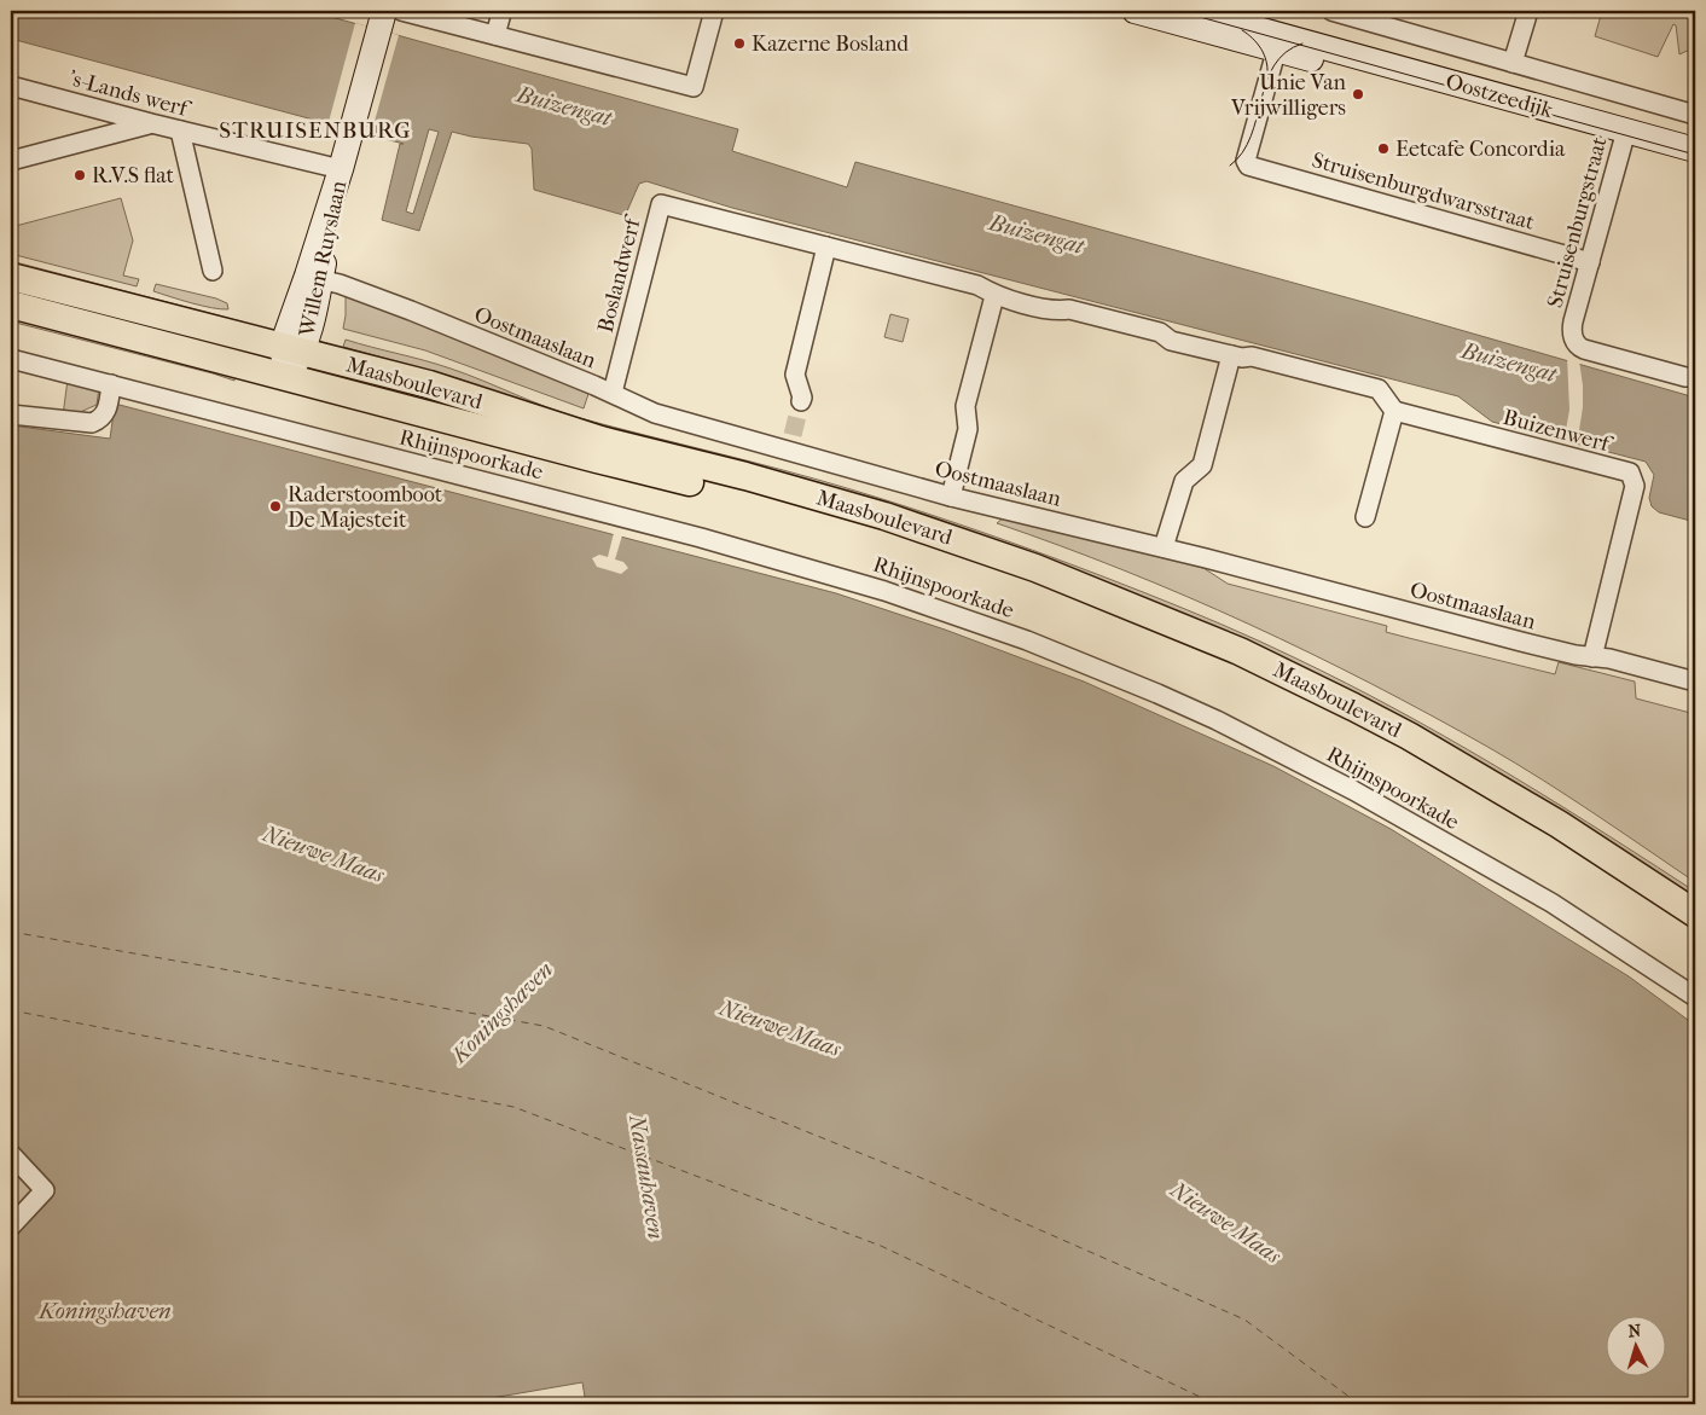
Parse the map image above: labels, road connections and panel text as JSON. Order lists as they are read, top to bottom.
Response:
{
  "streets": {
    "main road": ["Maasboulevard"],
    "street": [
      "'s-Lands werf",
      "Oostzeedijk",
      "Struisenburgdwarsstraat",
      "Struisenburgstraat",
      "Willem Ruyslaan",
      "Boslandwerf",
      "Oostmaaslaan",
      "Buizenwerf",
      "Rhijnspoorkade"
    ]
  },
  "crossings": [
    ["'s-Lands werf", "Willem Ruyslaan"],
    ["Oostzeedijk", "Struisenburgdwarsstraat"],
    ["Oostzeedijk", "Struisenburgstraat"],
    ["Struisenburgdwarsstraat", "Struisenburgstraat"],
    ["Willem Ruyslaan", "Oostmaaslaan"],
    ["Willem Ruyslaan", "Maasboulevard"],
    ["Boslandwerf", "Oostmaaslaan"],
    ["Oostmaaslaan", "Buizenwerf"]
  ],
  "districts": ["STRUISENBURG"],
  "water": [
    "Buizengat",
    "Nieuwe Maas",
    "Koningshaven",
    "Nassauhaven"
  ],
  "places": [
    "Kazerne Bosland",
    "Unie Van Vrijwilligers",
    "Eetcafe Concordia",
    "R.V.S flat",
    "Raderstoomboot De Majesteit"
  ],
  "north": "top"
}
